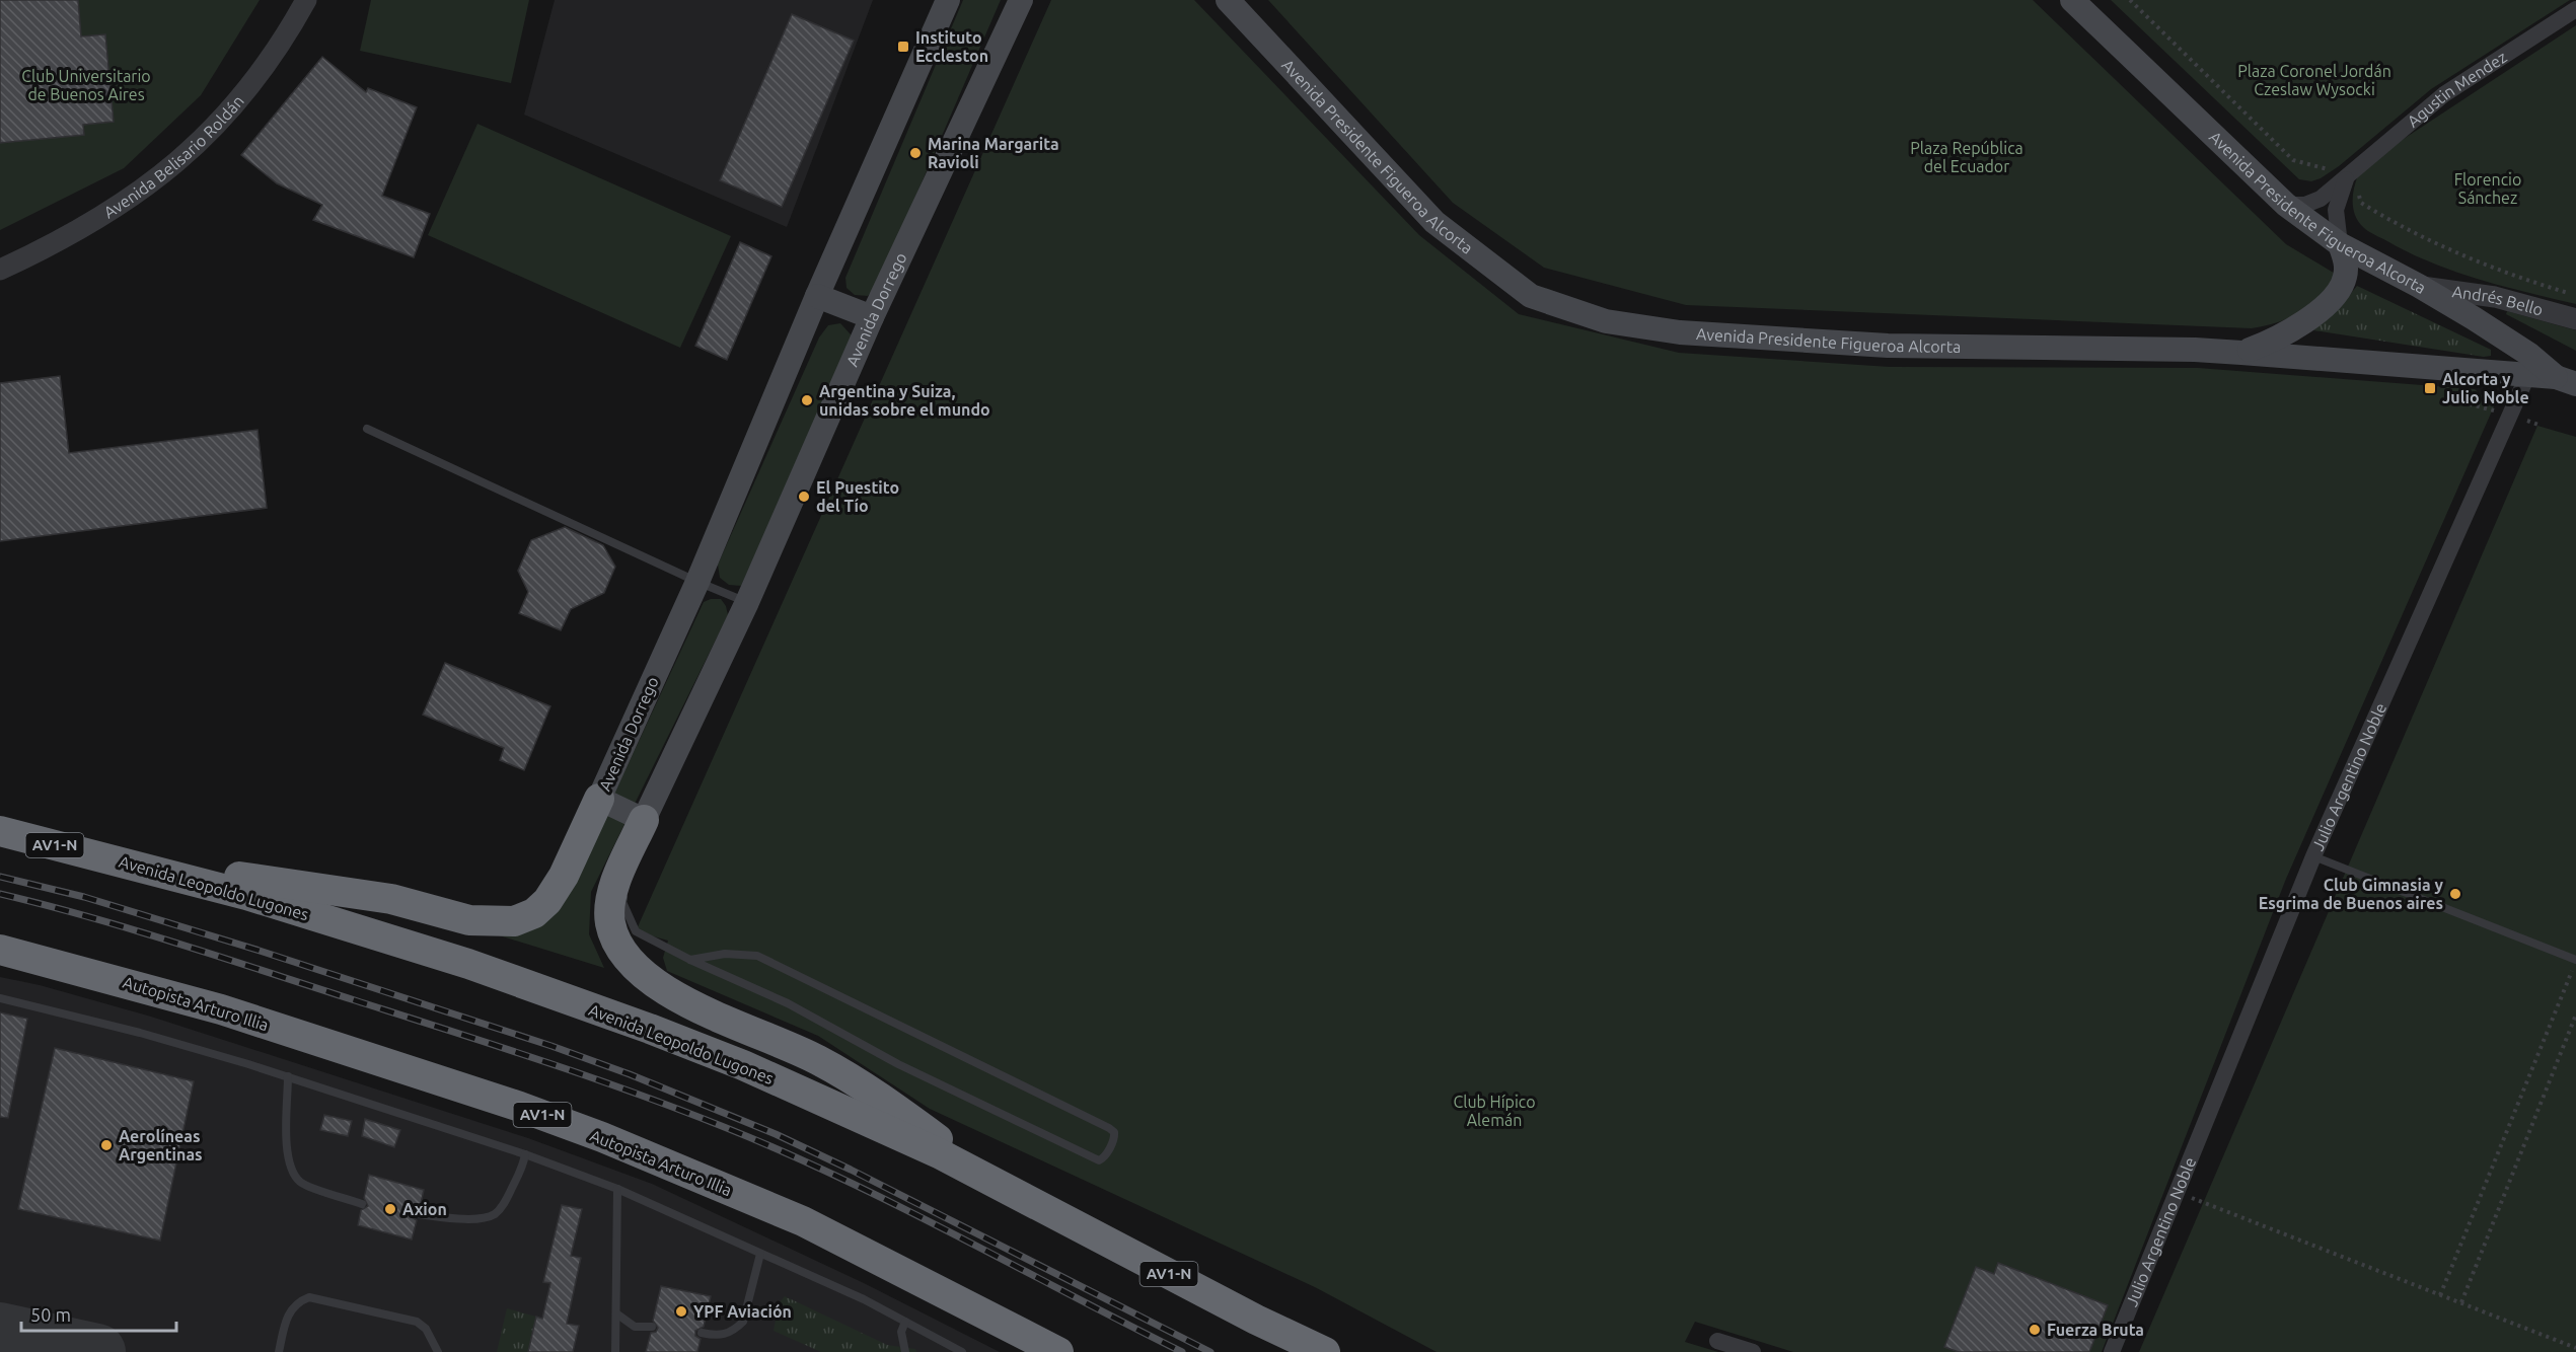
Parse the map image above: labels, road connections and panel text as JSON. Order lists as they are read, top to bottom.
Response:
{
  "streets": {
    "highway": ["AV1-N", "Avenida Leopoldo Lugones", "Autopista Arturo Illia"],
    "main road": ["Avenida Presidente Figueroa Alcorta", "Avenida Dorrego"],
    "street": [
      "Agustin Mendez",
      "Avenida Belisario Roldán",
      "Andrés Bello",
      "Julio Argentino Noble"
    ]
  },
  "crossings": [
    ["Agustin Mendez", "Avenida Presidente Figueroa Alcorta"],
    ["Avenida Presidente Figueroa Alcorta", "Andrés Bello"],
    ["Avenida Presidente Figueroa Alcorta", "Julio Argentino Noble"]
  ],
  "parks": [
    "Plaza Coronel Jordán Czeslaw Wysocki",
    "Club Universitario de Buenos Aires",
    "Plaza República del Ecuador",
    "Florencio Sánchez",
    "Club Hípico Alemán"
  ],
  "places": {
    "transit": ["Instituto Eccleston", "Alcorta y Julio Noble"],
    "other": [
      "Marina Margarita Ravioli",
      "Argentina y Suiza, unidas sobre el mundo",
      "El Puestito del Tío",
      "Club Gimnasia y Esgrima de Buenos aires",
      "Aerolíneas Argentinas",
      "Axion",
      "YPF Aviación",
      "Fuerza Bruta"
    ]
  },
  "scale_bar": "50 m"
}
